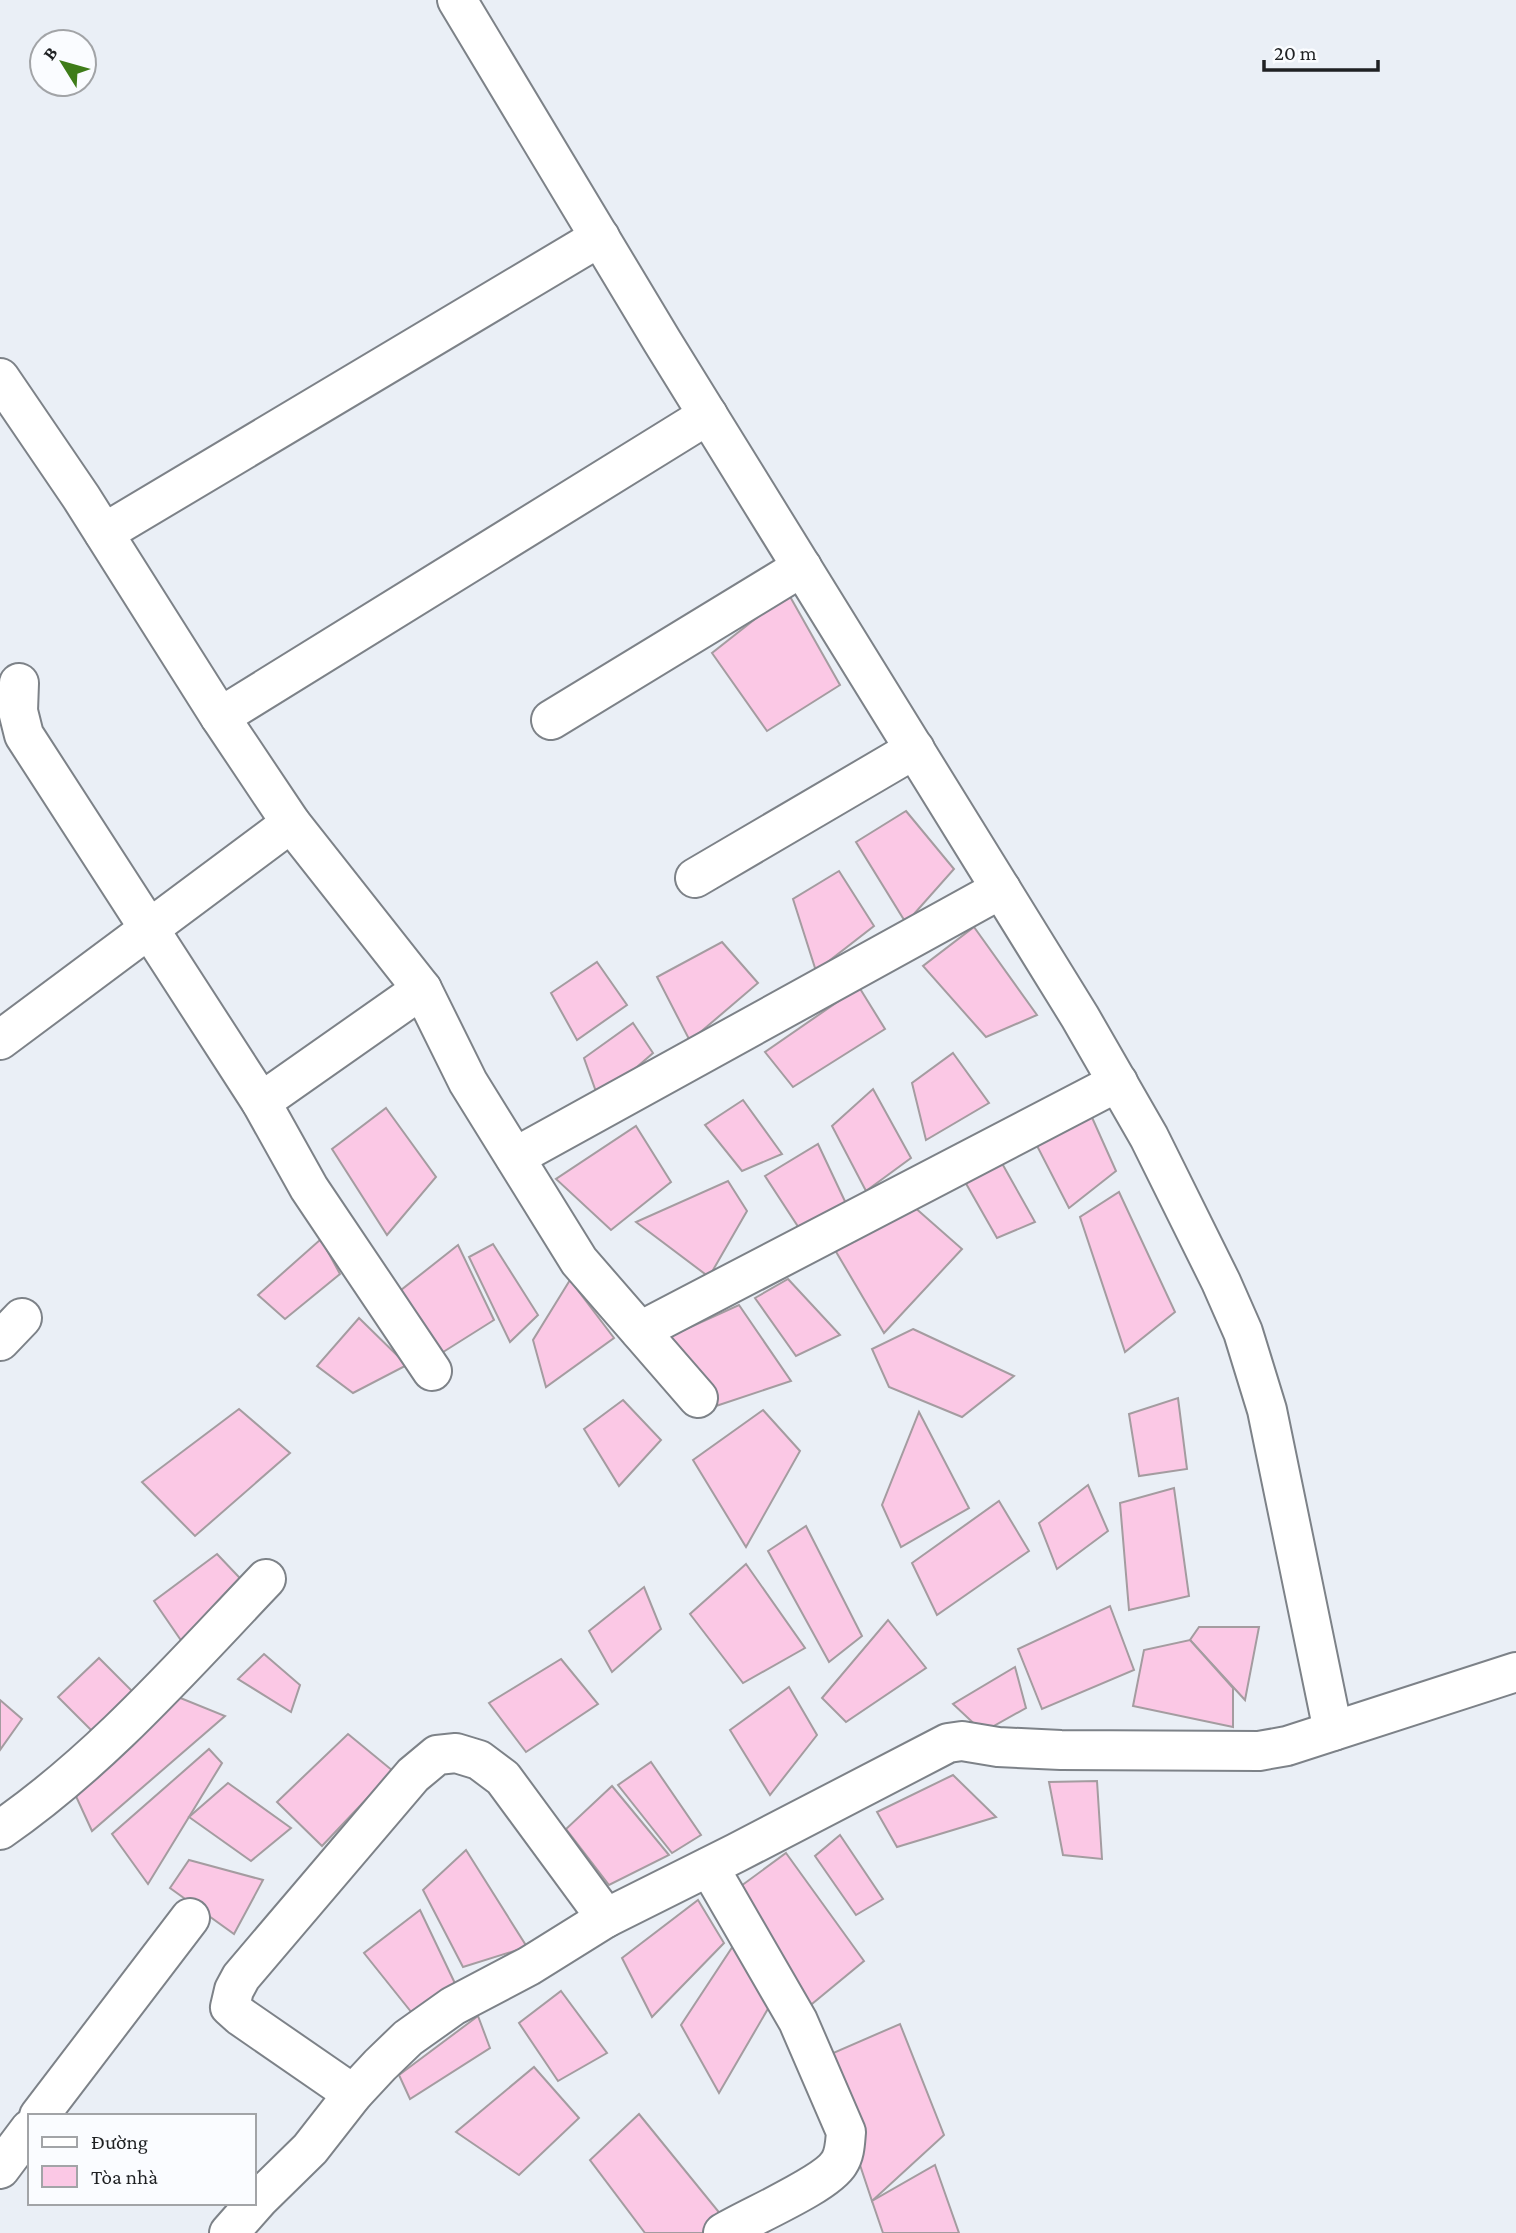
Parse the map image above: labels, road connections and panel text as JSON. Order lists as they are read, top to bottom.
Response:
{
  "legend": ["Đường", "Tòa nhà"],
  "scale_bar": "20 m",
  "north": "top left"
}
